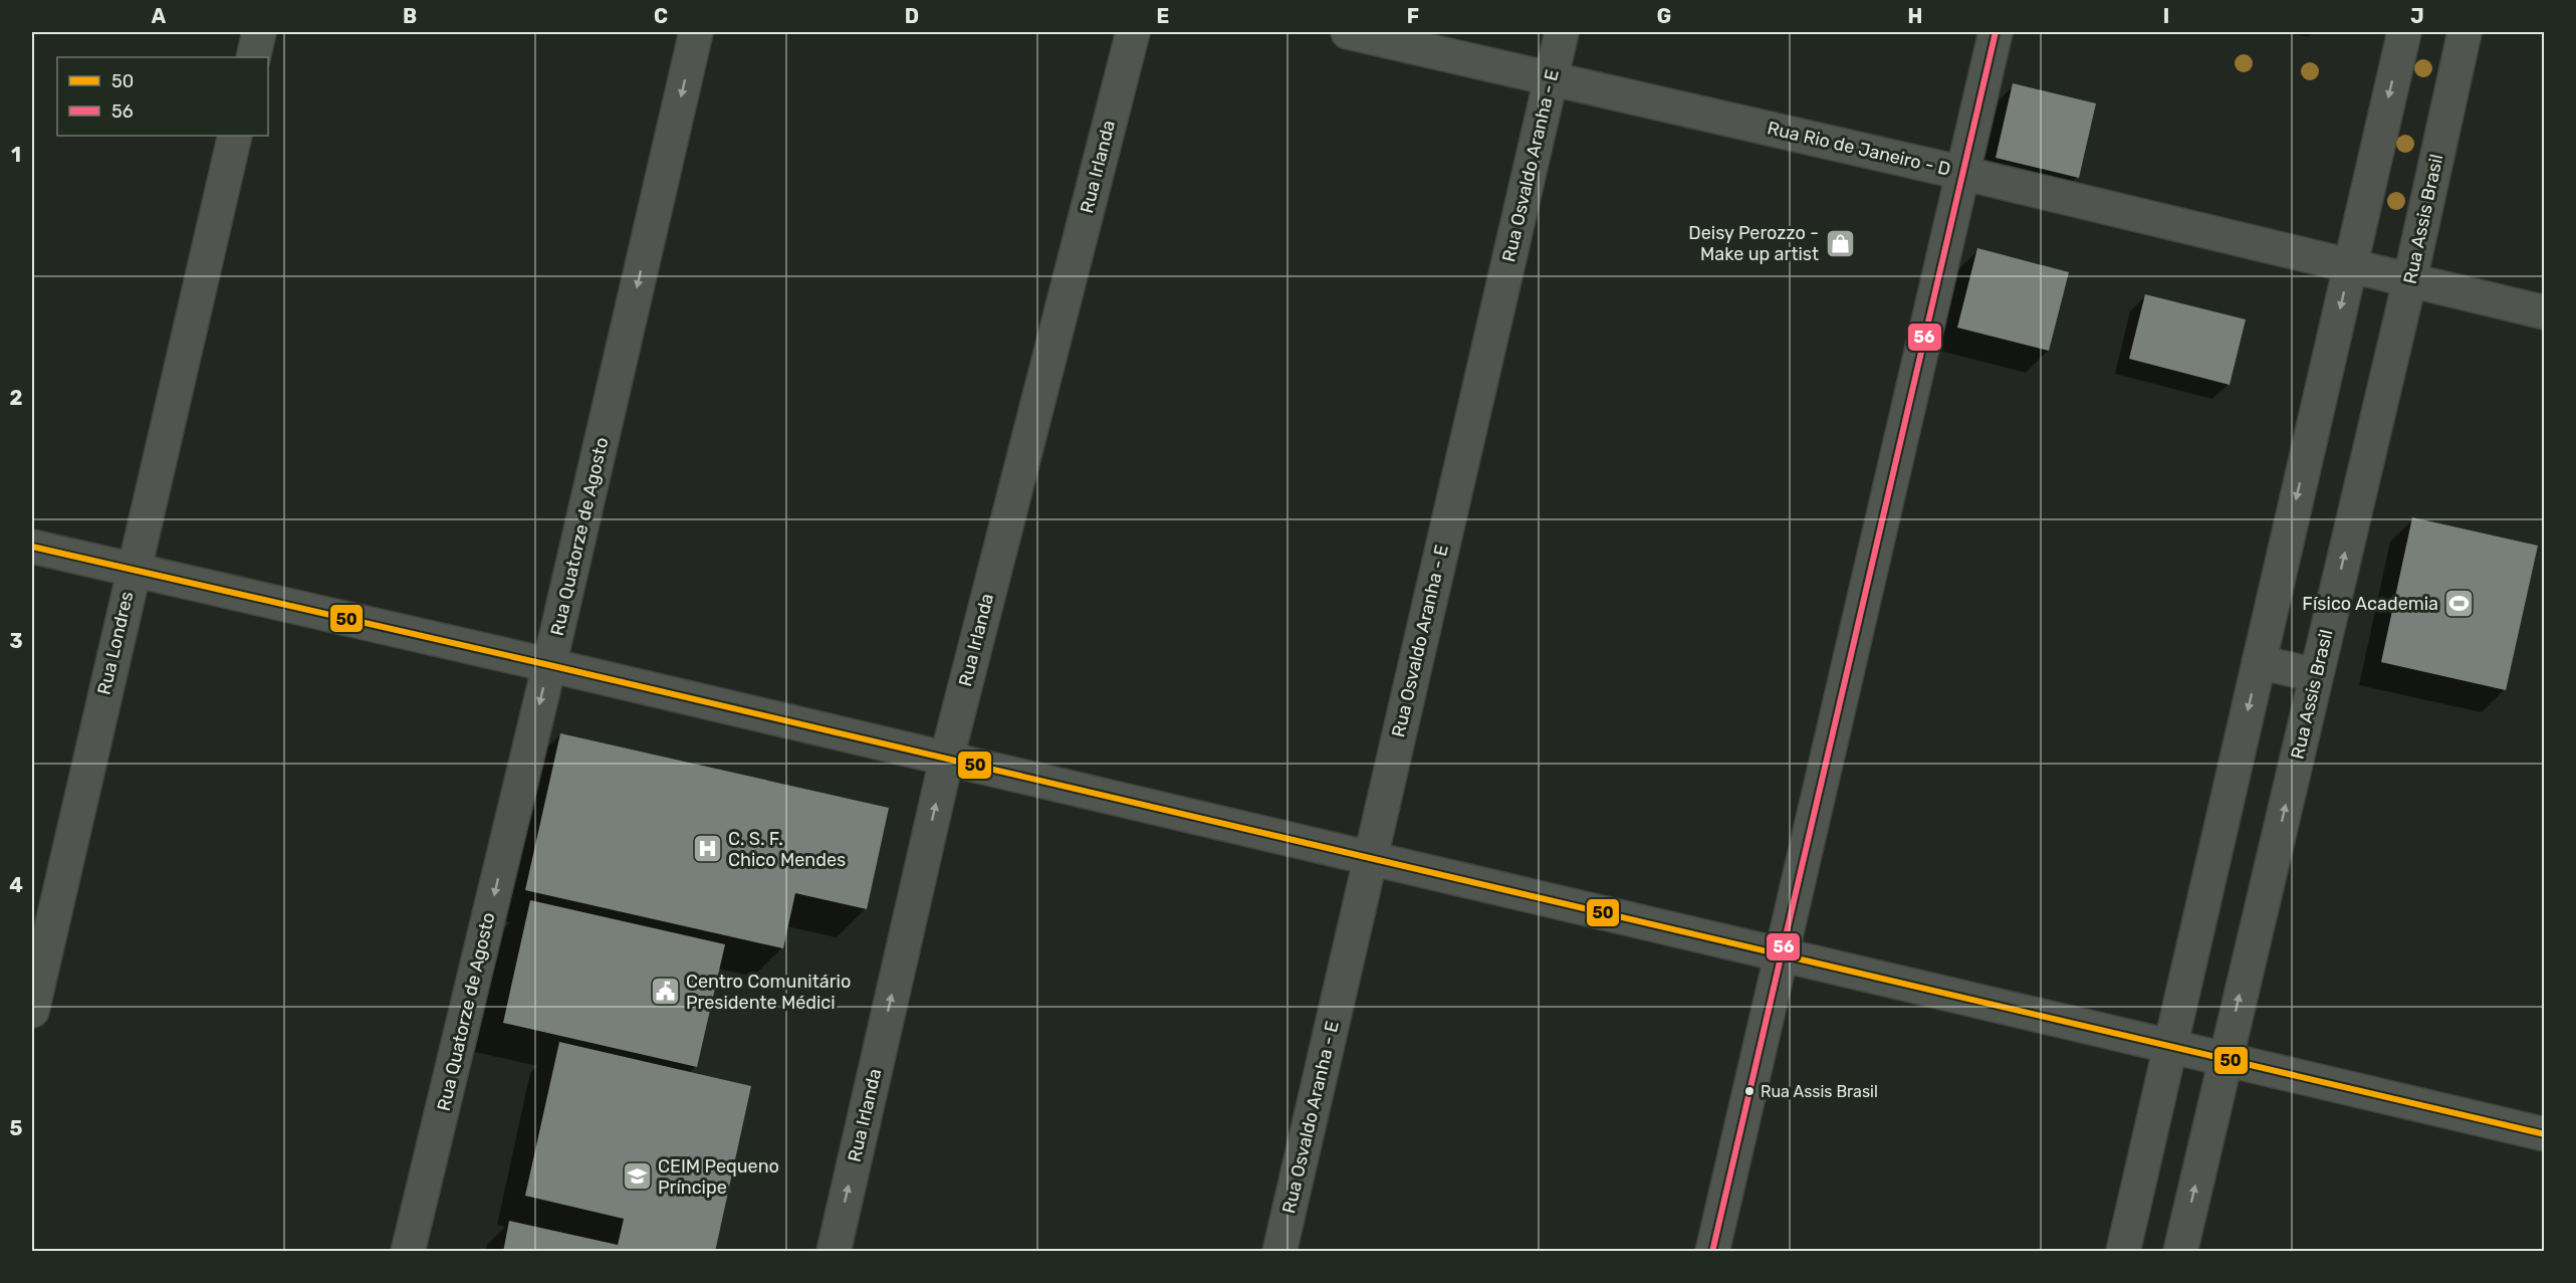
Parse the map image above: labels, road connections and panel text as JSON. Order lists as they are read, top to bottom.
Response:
{
  "streets": {
    "street": [
      "Rua Rio de Janeiro - D",
      "Rua Osvaldo Aranha - E",
      "Rua Irlanda",
      "Rua Assis Brasil",
      "Rua Quatorze de Agosto",
      "Rua Londres"
    ]
  },
  "crossings": [
    ["Rua Rio de Janeiro - D", "Rua Osvaldo Aranha - E"],
    ["Rua Rio de Janeiro - D", "Rua Assis Brasil"]
  ],
  "one_way": ["Rua Irlanda", "Rua Quatorze de Agosto"],
  "places": {
    "shop": ["Deisy Perozzo - Make up artist"],
    "sports": ["Físico Academia"],
    "hospital": ["C. S. F. Chico Mendes"],
    "public building": ["Centro Comunitário Presidente Médici"],
    "other": ["Rua Assis Brasil"],
    "school or university": ["CEIM Pequeno Príncipe"]
  },
  "lines": ["transit line 56", "transit line 50"],
  "legend": ["50", "56"],
  "grid": {
    "columns": [
      "A",
      "B",
      "C",
      "D",
      "E",
      "F",
      "G",
      "H",
      "I",
      "J"
    ],
    "rows": [
      "1",
      "2",
      "3",
      "4",
      "5"
    ]
  }
}
